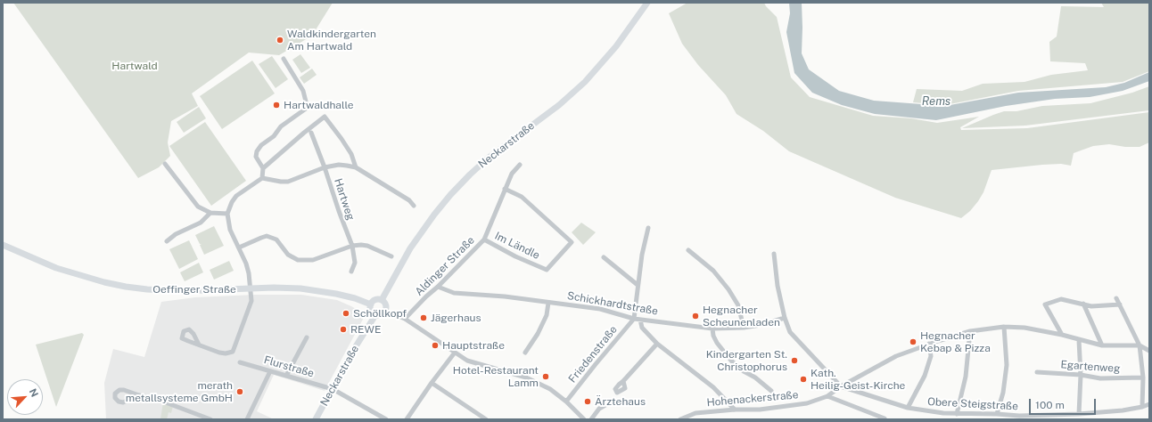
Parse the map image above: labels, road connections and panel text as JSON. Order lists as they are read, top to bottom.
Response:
{
  "streets": {
    "main road": ["Neckarstraße", "Oeffinger Straße"],
    "street": [
      "Hartweg",
      "Im Ländle",
      "Aldinger Straße",
      "Schickhardtstraße",
      "Friedenstraße",
      "Flurstraße",
      "Egartenweg",
      "Hohenackerstraße",
      "Obere Steigstraße"
    ]
  },
  "crossings": [
    ["Neckarstraße", "Oeffinger Straße"],
    ["Neckarstraße", "Flurstraße"],
    ["Im Ländle", "Aldinger Straße"],
    ["Aldinger Straße", "Schickhardtstraße"],
    ["Schickhardtstraße", "Friedenstraße"],
    ["Hohenackerstraße", "Obere Steigstraße"]
  ],
  "water": ["Rems"],
  "parks": ["Hartwald"],
  "places": [
    "Waldkindergarten Am Hartwald",
    "Hartwaldhalle",
    "Schöllkopf",
    "Hegnacher Scheunenladen",
    "Jägerhaus",
    "REWE",
    "Hegnacher Kebap & Pizza",
    "Hauptstraße",
    "Kindergarten St. Christophorus",
    "Hotel-Restaurant Lamm",
    "Kath. Heilig-Geist-Kirche",
    "merath metallsysteme GmbH",
    "Ärztehaus"
  ],
  "scale_bar": "100 m",
  "north": "top right"
}
